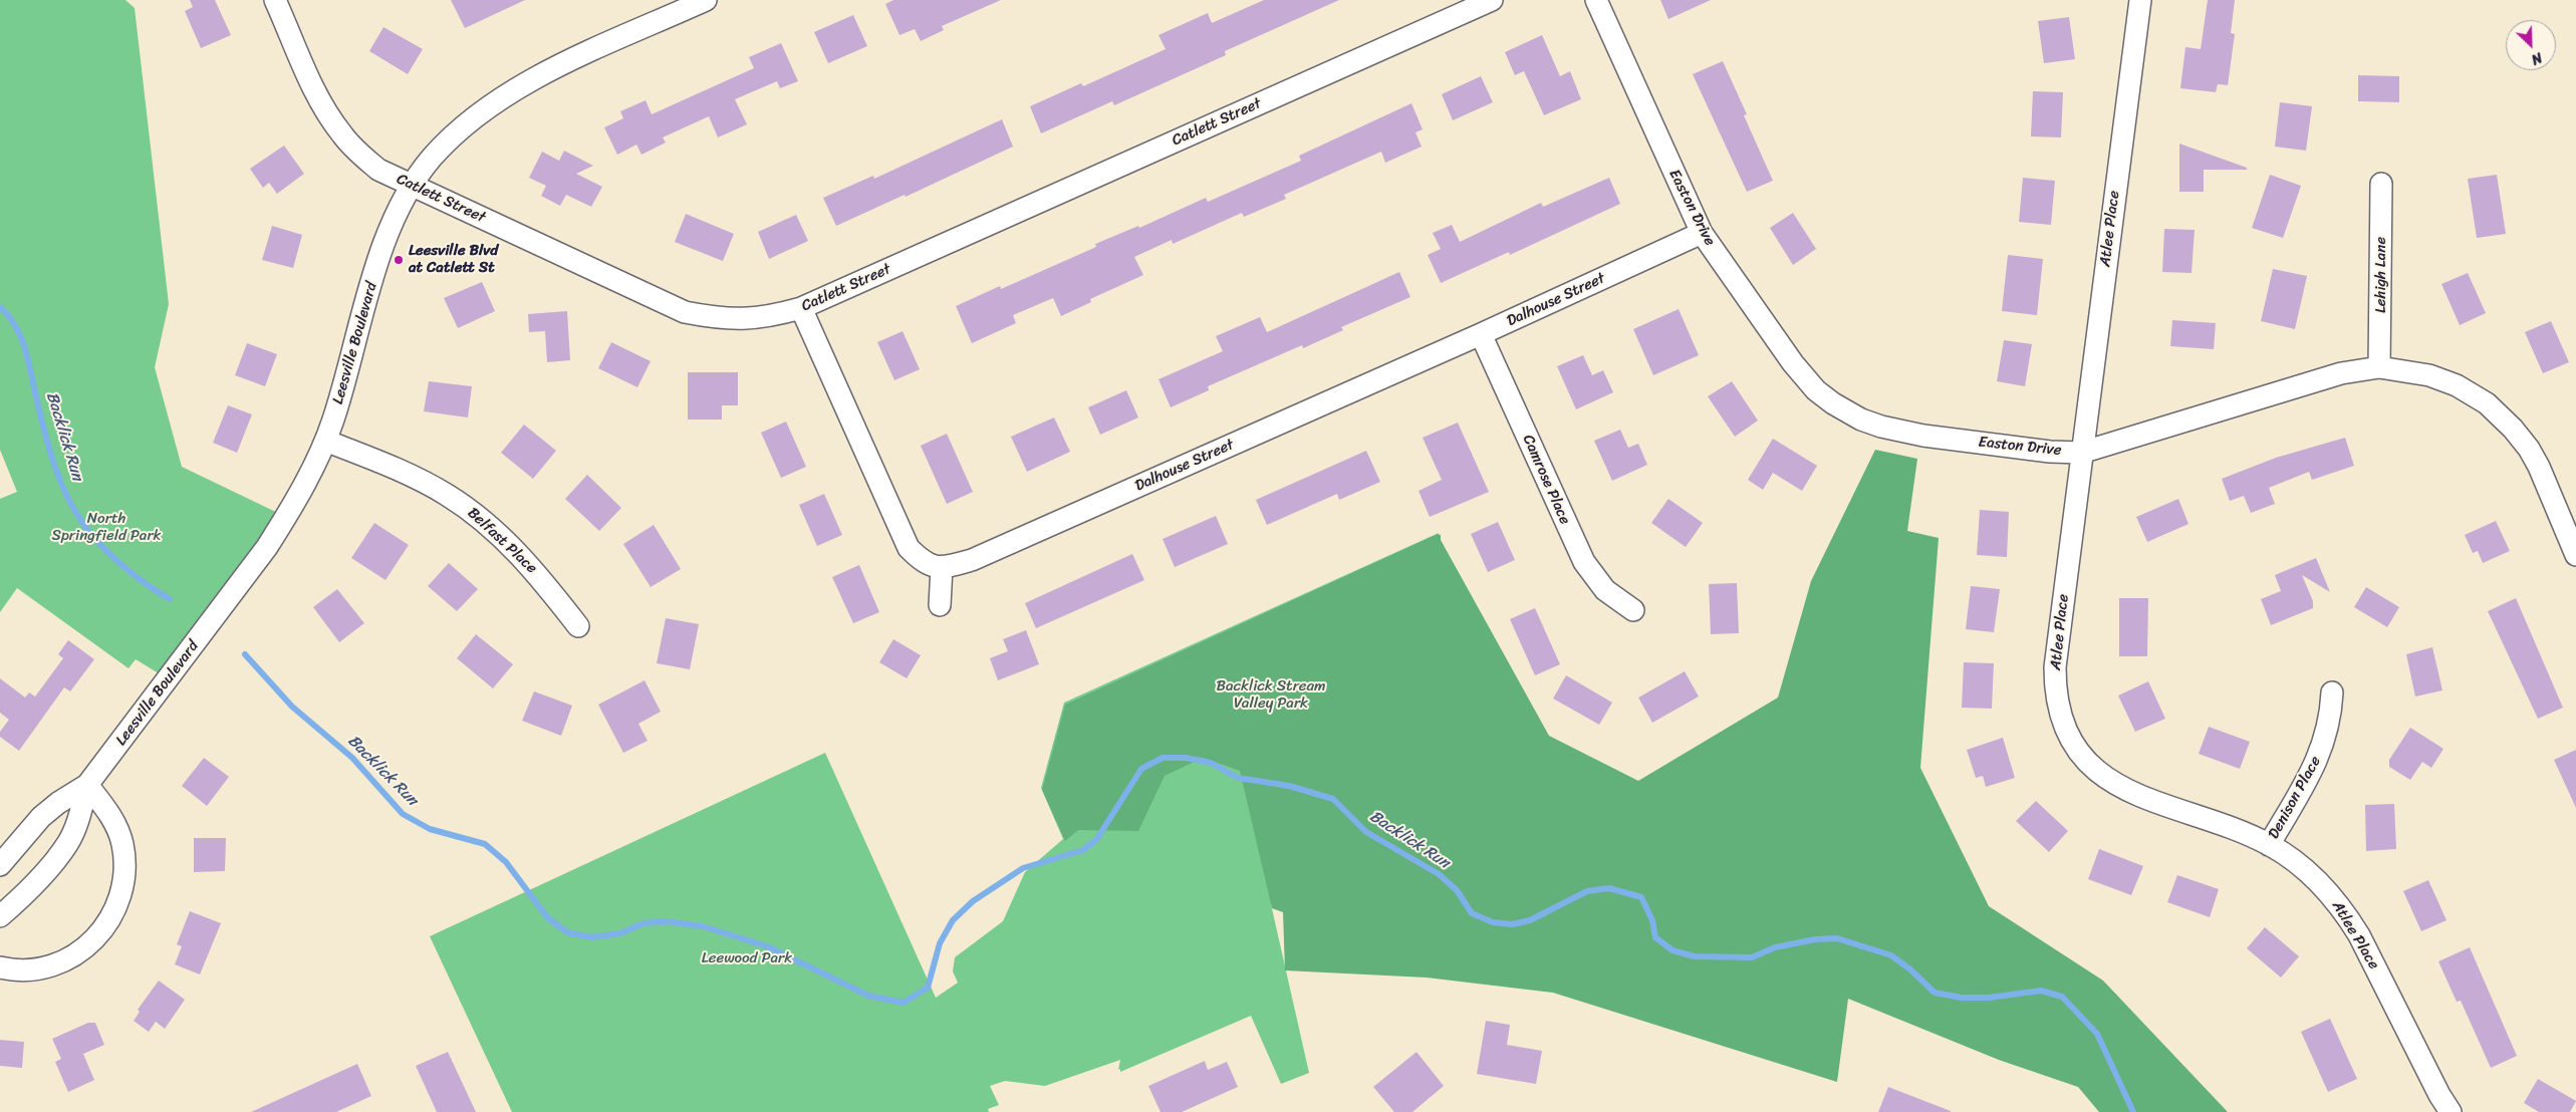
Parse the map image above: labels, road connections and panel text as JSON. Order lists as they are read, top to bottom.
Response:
{
  "streets": {
    "street": [
      "Catlett Street",
      "Easton Drive",
      "Atlee Place",
      "Lehigh Lane",
      "Dalhouse Street",
      "Leesville Boulevard",
      "Camrose Place",
      "Belfast Place",
      "Denison Place"
    ]
  },
  "crossings": [
    ["Catlett Street", "Leesville Boulevard"],
    ["Easton Drive", "Atlee Place"],
    ["Easton Drive", "Lehigh Lane"],
    ["Easton Drive", "Dalhouse Street"],
    ["Atlee Place", "Denison Place"],
    ["Dalhouse Street", "Camrose Place"],
    ["Leesville Boulevard", "Belfast Place"]
  ],
  "water": ["Backlick Run"],
  "parks": ["North Springfield Park", "Backlick Stream Valley Park", "Leewood Park"],
  "places": ["Leesville Blvd at Catlett St"],
  "north": "bottom right"
}
